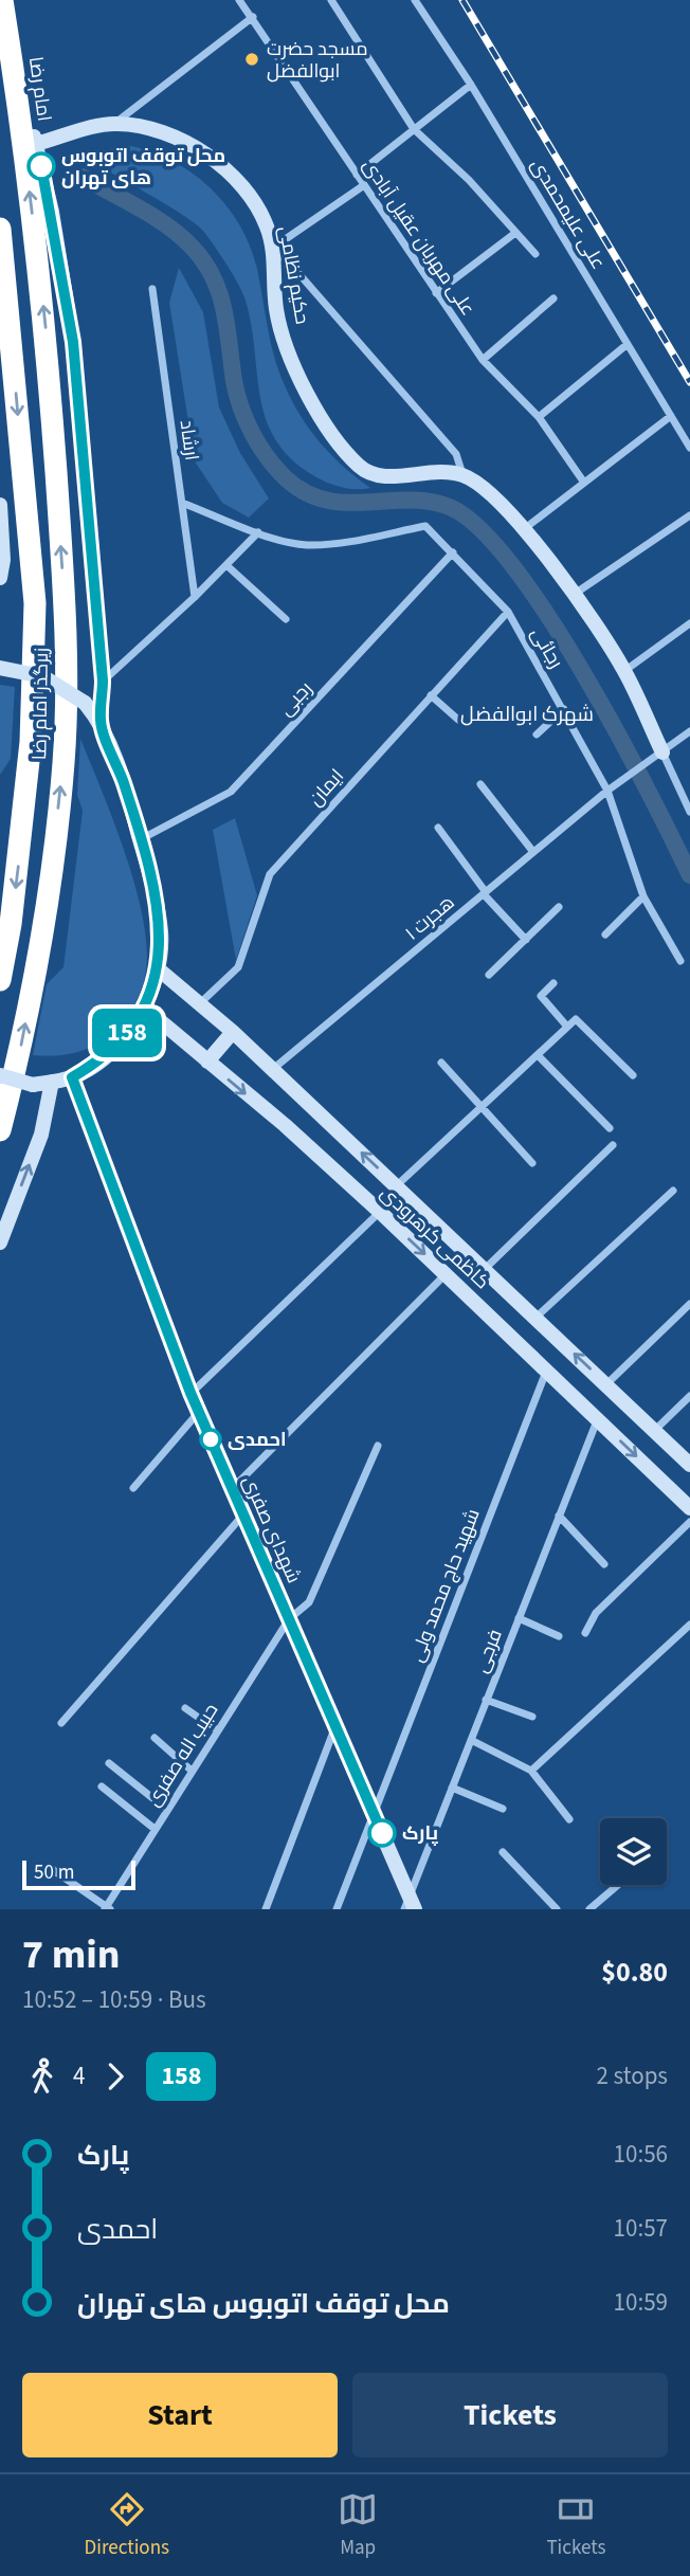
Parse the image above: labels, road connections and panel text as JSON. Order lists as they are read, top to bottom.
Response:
{
  "streets": {
    "highway": ["امام رضا", "زیرگذر امام رضا"],
    "main road": ["حکیم نظامی", "کاظمی کرهرودی", "شهدای صفری"],
    "street": [
      "علی علیمحمدی",
      "علی مهربان عقیل آبادی",
      "ارشاد",
      "رجائی",
      "رجبی",
      "ایمان",
      "هجرت ۱",
      "شهید حاج محمد ولی",
      "فرجی",
      "حبیب اله صفری"
    ]
  },
  "crossings": [
    ["امام رضا", "زیرگذر امام رضا"],
    ["رجائی", "رجبی"],
    ["رجائی", "ایمان"],
    ["رجائی", "هجرت ۱"],
    ["ایمان", "کاظمی کرهرودی"],
    ["هجرت ۱", "کاظمی کرهرودی"],
    ["کاظمی کرهرودی", "شهید حاج محمد ولی"],
    ["کاظمی کرهرودی", "فرجی"],
    ["شهدای صفری", "شهید حاج محمد ولی"],
    ["شهدای صفری", "فرجی"],
    ["شهدای صفری", "حبیب اله صفری"]
  ],
  "one_way": ["امام رضا"],
  "districts": ["شهرک ابوالفضل"],
  "places": [
    "مسجد حضرت ابوالفضل",
    "محل توقف اتوبوس های تهران",
    "احمدی",
    "پارک"
  ],
  "lines": ["bus line 158"],
  "scale_bar": "50 m",
  "page": {
    "on_map": "158",
    "scale": "50 m",
    "heading": ["7 min", "10:52 – 10:59 · Bus", "$0.80"],
    "legs": ["4", "158", "2 stops"],
    "list": [
      {
        "name": "پارک",
        "value": "10:56"
      },
      {
        "name": "احمدی",
        "value": "10:57"
      },
      {
        "name": "محل توقف اتوبوس های تهران",
        "value": "10:59"
      }
    ],
    "buttons": ["Start", "Tickets"],
    "tabs": ["Directions", "Map", "Tickets"]
  }
}
